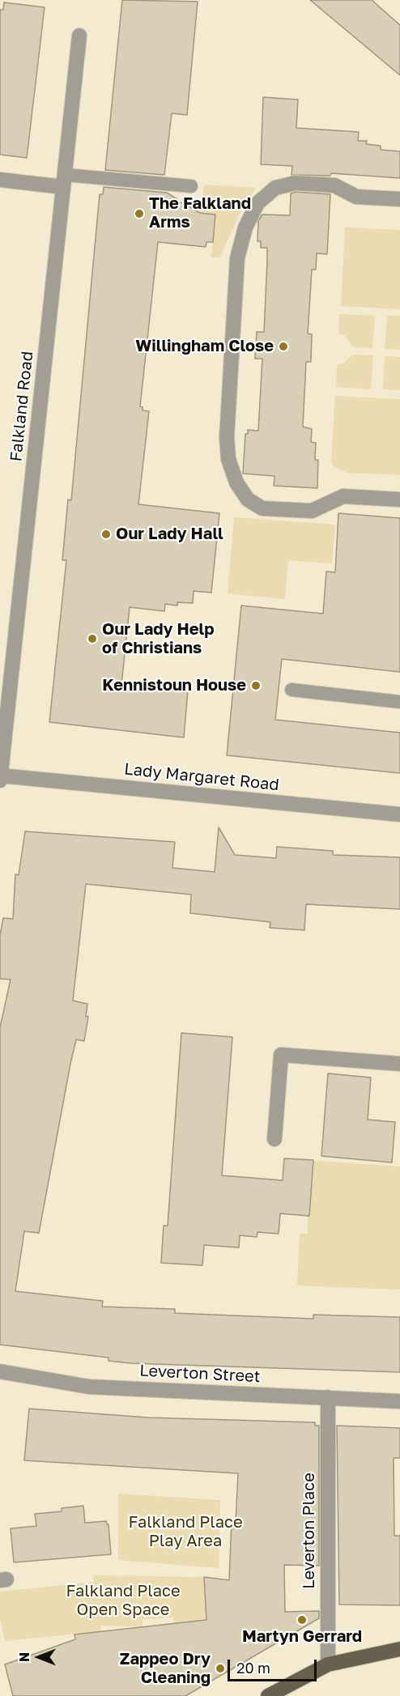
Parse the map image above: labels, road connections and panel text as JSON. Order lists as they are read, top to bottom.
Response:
{
  "streets": {
    "street": [
      "Falkland Road",
      "Lady Margaret Road",
      "Leverton Street",
      "Leverton Place"
    ]
  },
  "crossings": [
    ["Falkland Road", "Lady Margaret Road"],
    ["Leverton Street", "Leverton Place"]
  ],
  "parks": ["Falkland Place Play Area", "Falkland Place Open Space"],
  "places": [
    "The Falkland Arms",
    "Willingham Close",
    "Our Lady Hall",
    "Our Lady Help of Christians",
    "Kennistoun House",
    "Martyn Gerrard",
    "Zappeo Dry Cleaning"
  ],
  "scale_bar": "20 m",
  "north": "left"
}
